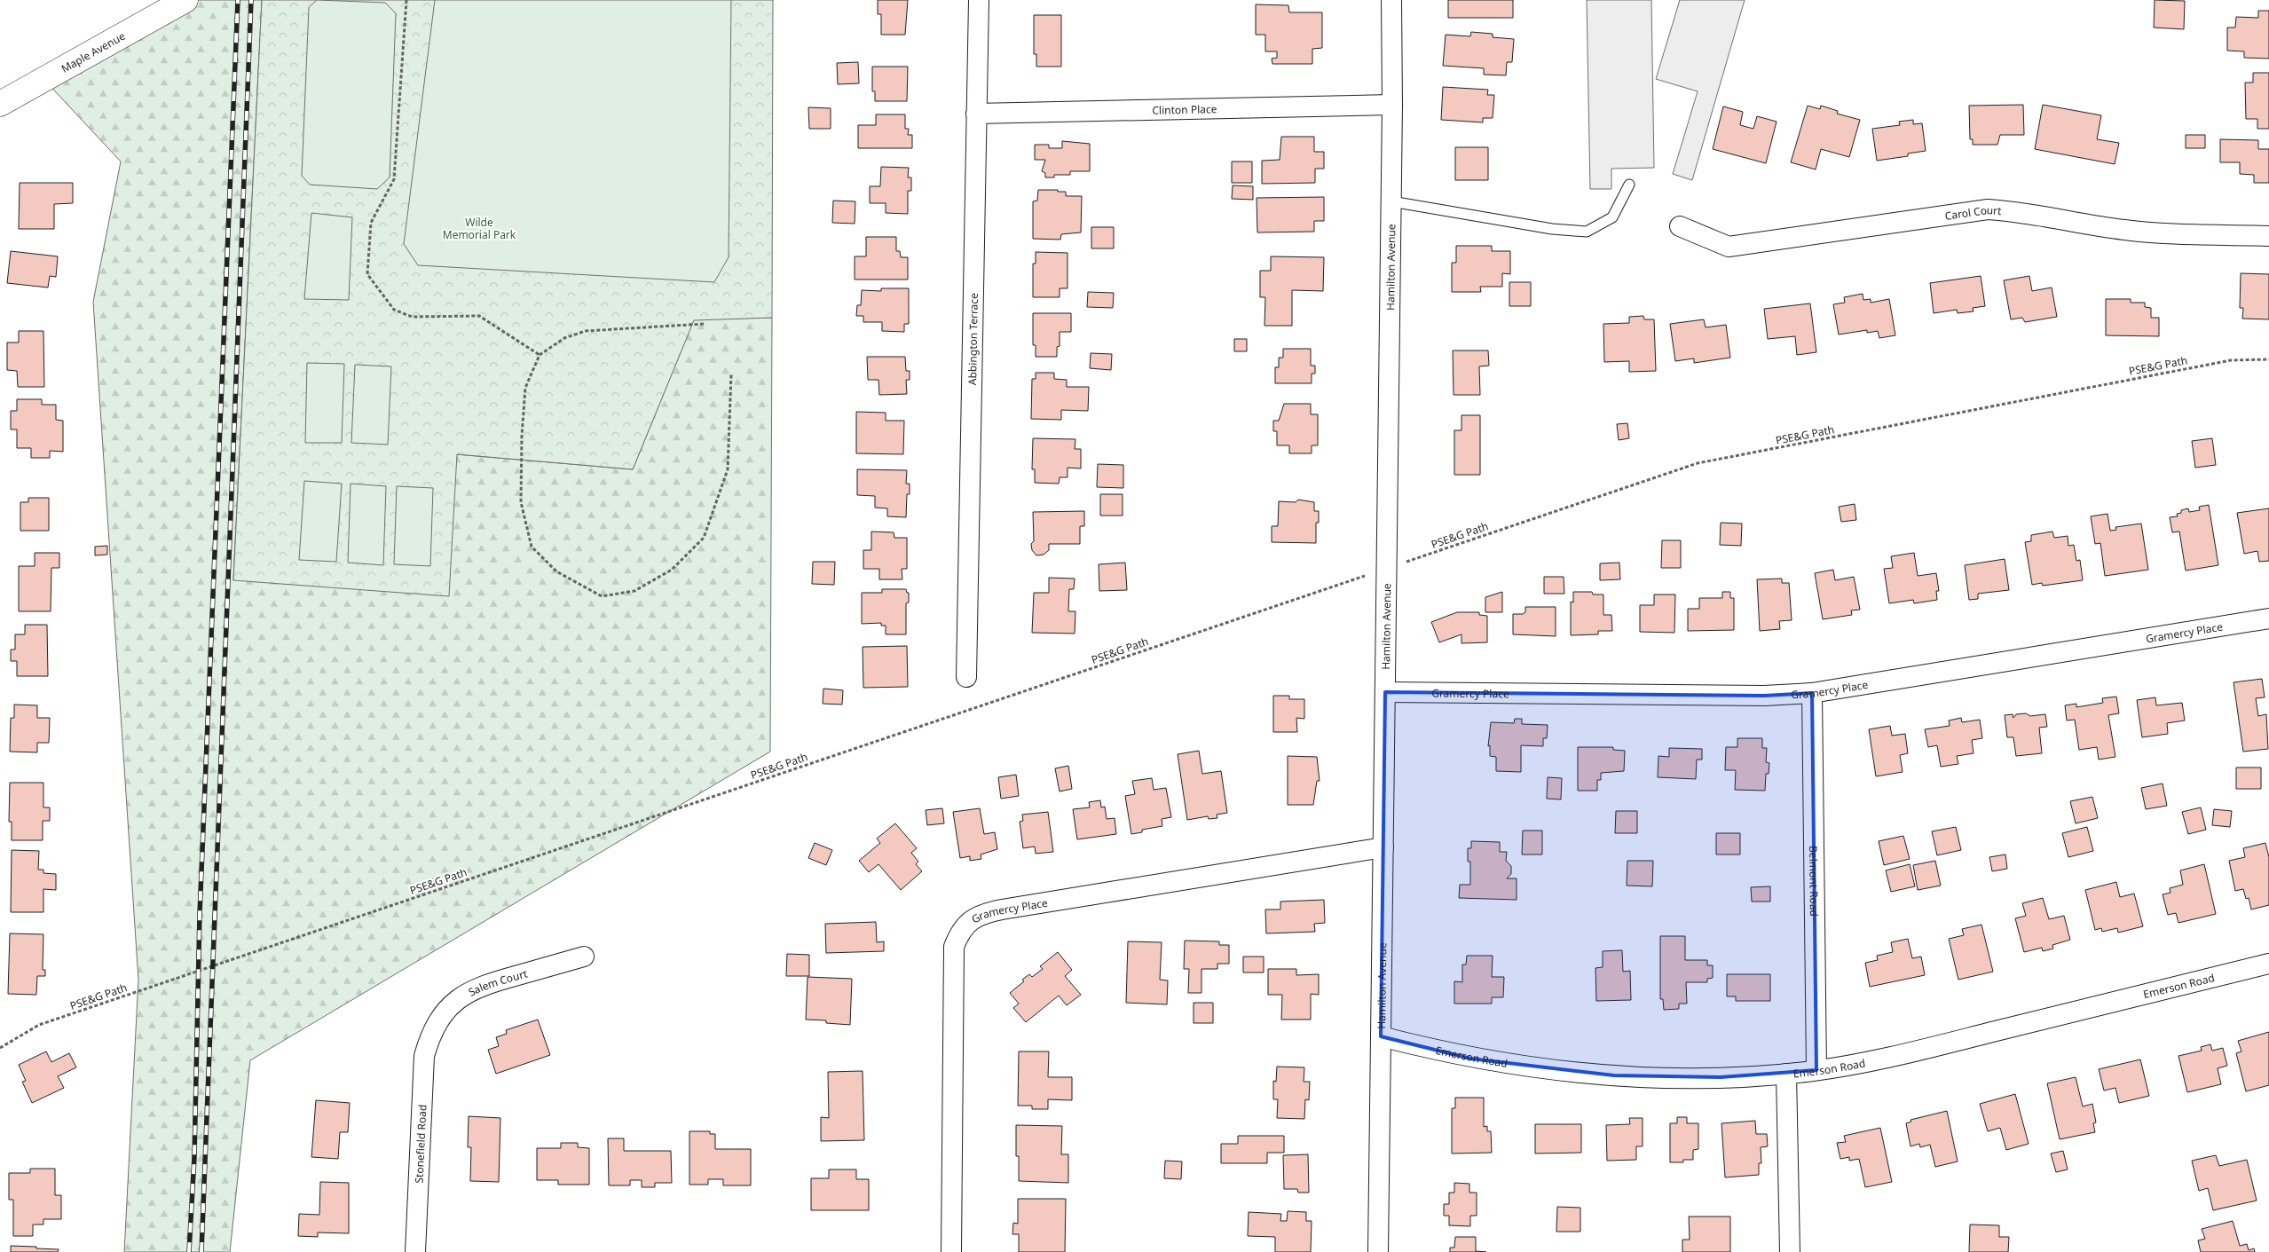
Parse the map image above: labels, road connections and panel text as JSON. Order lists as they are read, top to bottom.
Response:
{
  "streets": {
    "main road": ["Maple Avenue"],
    "street": [
      "Clinton Place",
      "Carol Court",
      "Hamilton Avenue",
      "Abbington Terrace",
      "Gramercy Place",
      "Belmont Road",
      "Salem Court",
      "Emerson Road",
      "Stonefield Road"
    ],
    "path": ["PSE&G Path"]
  },
  "crossings": [
    ["Clinton Place", "Hamilton Avenue"],
    ["Clinton Place", "Abbington Terrace"],
    ["Hamilton Avenue", "PSE&G Path"],
    ["Hamilton Avenue", "Gramercy Place"],
    ["Hamilton Avenue", "Emerson Road"],
    ["Gramercy Place", "Belmont Road"],
    ["Belmont Road", "Emerson Road"],
    ["Salem Court", "Stonefield Road"]
  ],
  "parks": ["Wilde Memorial Park"]
}
